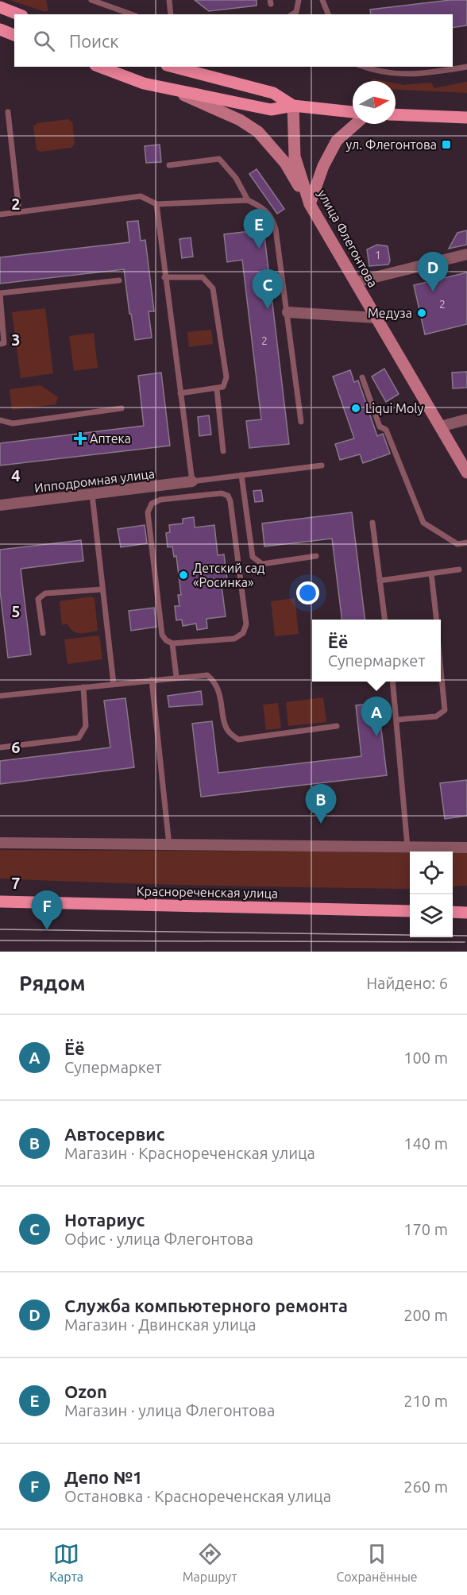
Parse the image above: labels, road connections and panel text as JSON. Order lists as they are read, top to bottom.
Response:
{
  "streets": {
    "main road": ["Краснореченская улица"],
    "street": ["улица Флегонтова", "Ипподромная улица"]
  },
  "places": {
    "transit": ["ул. Флегонтова"],
    "other": ["Медуза", "Liqui Moly", "Детский сад «Росинка»"],
    "health": ["Аптека"]
  },
  "house_numbers": ["1", "2", "2"],
  "north": "right",
  "page": {
    "search": "Поиск",
    "pins": [
      "E",
      "D",
      "C",
      "A",
      "B",
      "F"
    ],
    "popup": ["Ёё", "Супермаркет"],
    "heading": ["Рядом", "Найдено: 6"],
    "list": [
      {
        "mark": "A",
        "name": "Ёё",
        "note": "Супермаркет",
        "value": "100 m"
      },
      {
        "mark": "B",
        "name": "Автосервис",
        "note": "Магазин · Краснореченская улица",
        "value": "140 m"
      },
      {
        "mark": "C",
        "name": "Нотариус",
        "note": "Офис · улица Флегонтова",
        "value": "170 m"
      },
      {
        "mark": "D",
        "name": "Служба компьютерного ремонта",
        "note": "Магазин · Двинская улица",
        "value": "200 m"
      },
      {
        "mark": "E",
        "name": "Ozon",
        "note": "Магазин · улица Флегонтова",
        "value": "210 m"
      },
      {
        "mark": "F",
        "name": "Депо №1",
        "note": "Остановка · Краснореченская улица",
        "value": "260 m"
      }
    ],
    "nav": ["Карта", "Маршрут", "Сохранённые"]
  },
  "grid": {
    "rows": [
      "2",
      "3",
      "4",
      "5",
      "6",
      "7"
    ]
  }
}
